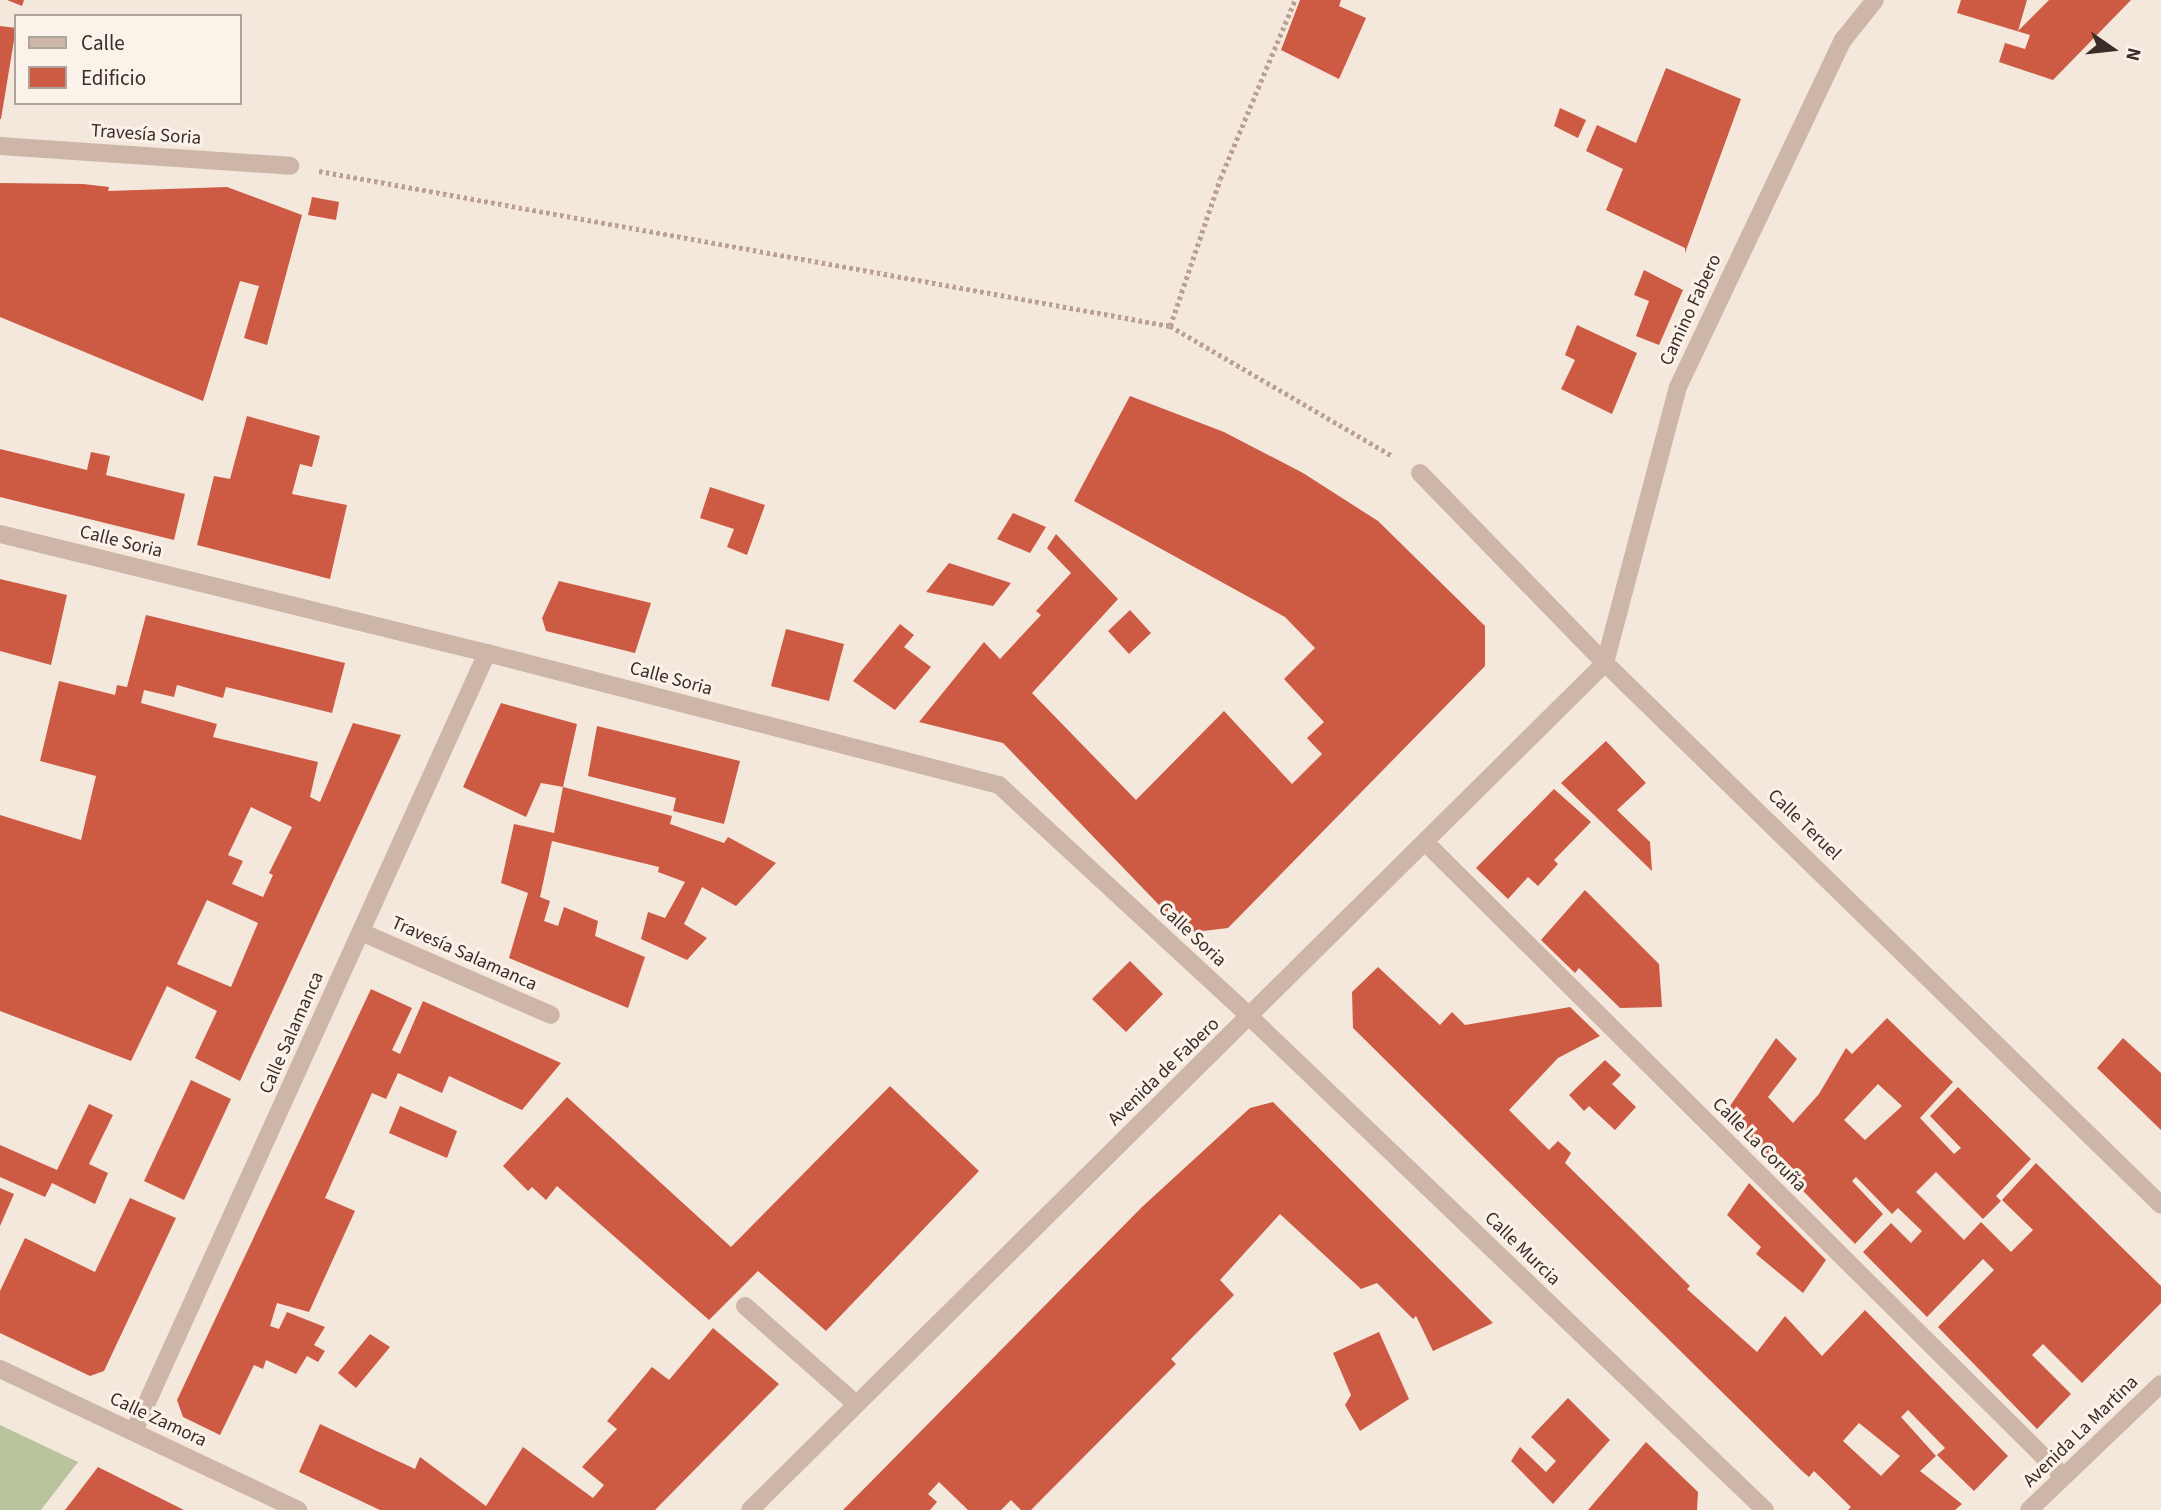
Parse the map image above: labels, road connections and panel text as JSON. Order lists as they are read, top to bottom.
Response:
{
  "streets": {
    "street": [
      "Travesía Soria",
      "Camino Fabero",
      "Calle Soria",
      "Calle Teruel",
      "Travesía Salamanca",
      "Calle Salamanca",
      "Avenida de Fabero",
      "Calle La Coruña",
      "Calle Murcia",
      "Calle Zamora",
      "Avenida La Martina"
    ]
  },
  "crossings": [
    ["Camino Fabero", "Calle Teruel"],
    ["Camino Fabero", "Avenida de Fabero"],
    ["Calle Soria", "Calle Salamanca"],
    ["Calle Soria", "Avenida de Fabero"],
    ["Calle Soria", "Calle Murcia"],
    ["Calle Teruel", "Avenida de Fabero"],
    ["Travesía Salamanca", "Calle Salamanca"],
    ["Calle Salamanca", "Calle Zamora"],
    ["Avenida de Fabero", "Calle La Coruña"],
    ["Avenida de Fabero", "Calle Murcia"],
    ["Calle La Coruña", "Avenida La Martina"]
  ],
  "legend": ["Calle", "Edificio"],
  "north": "right"
}
